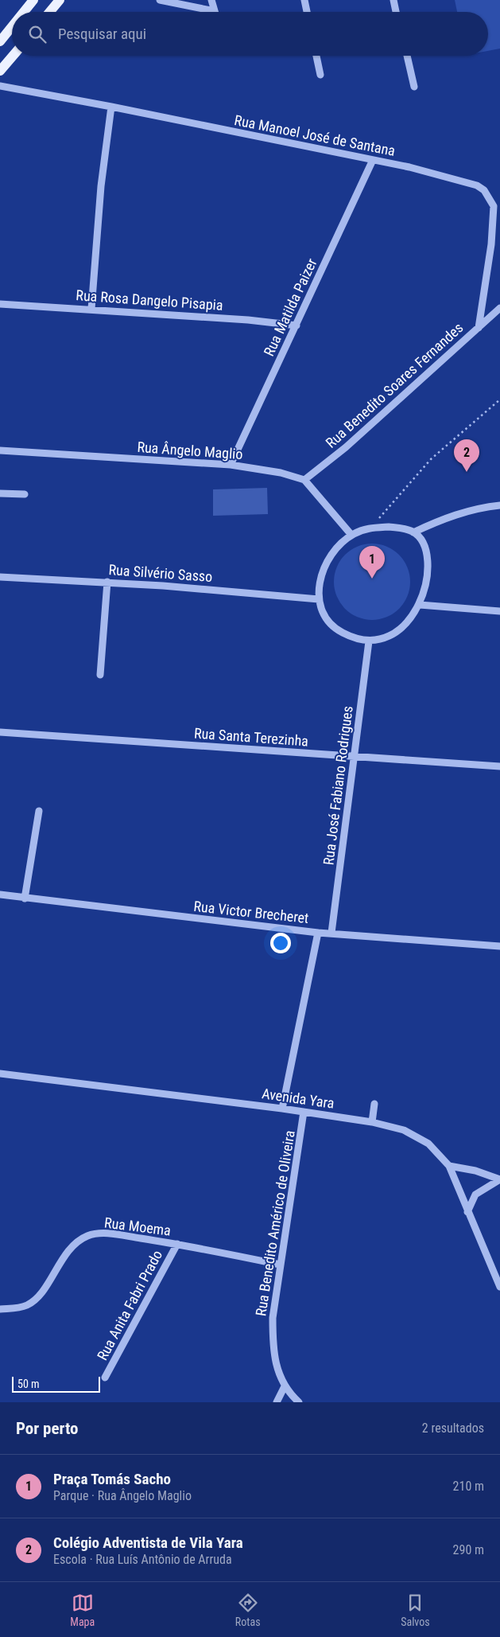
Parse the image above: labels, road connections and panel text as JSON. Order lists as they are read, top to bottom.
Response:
{
  "streets": {
    "street": [
      "Rua Manoel José de Santana",
      "Rua Rosa Dangelo Pisapia",
      "Rua Matilda Paizer",
      "Rua Benedito Soares Fernandes",
      "Rua Ângelo Maglio",
      "Rua Silvério Sasso",
      "Rua Santa Terezinha",
      "Rua José Fabiano Rodrigues",
      "Rua Victor Brecheret",
      "Avenida Yara",
      "Rua Benedito Américo de Oliveira",
      "Rua Moema",
      "Rua Anita Fabri Prado"
    ]
  },
  "crossings": [
    ["Rua Manoel José de Santana", "Rua Matilda Paizer"],
    ["Rua Manoel José de Santana", "Rua Benedito Soares Fernandes"],
    ["Rua Rosa Dangelo Pisapia", "Rua Matilda Paizer"],
    ["Rua Matilda Paizer", "Rua Ângelo Maglio"],
    ["Rua Benedito Soares Fernandes", "Rua Ângelo Maglio"],
    ["Rua Silvério Sasso", "Rua José Fabiano Rodrigues"],
    ["Rua Santa Terezinha", "Rua José Fabiano Rodrigues"],
    ["Rua José Fabiano Rodrigues", "Rua Victor Brecheret"],
    ["Avenida Yara", "Rua Benedito Américo de Oliveira"],
    ["Rua Benedito Américo de Oliveira", "Rua Moema"],
    ["Rua Moema", "Rua Anita Fabri Prado"]
  ],
  "scale_bar": "50 m",
  "page": {
    "search": "Pesquisar aqui",
    "pins": ["2", "1"],
    "scale": "50 m",
    "heading": ["Por perto", "2 resultados"],
    "list": [
      {
        "mark": "1",
        "name": "Praça Tomás Sacho",
        "note": "Parque · Rua Ângelo Maglio",
        "value": "210 m"
      },
      {
        "mark": "2",
        "name": "Colégio Adventista de Vila Yara",
        "note": "Escola · Rua Luís Antônio de Arruda",
        "value": "290 m"
      }
    ],
    "nav": ["Mapa", "Rotas", "Salvos"]
  }
}
